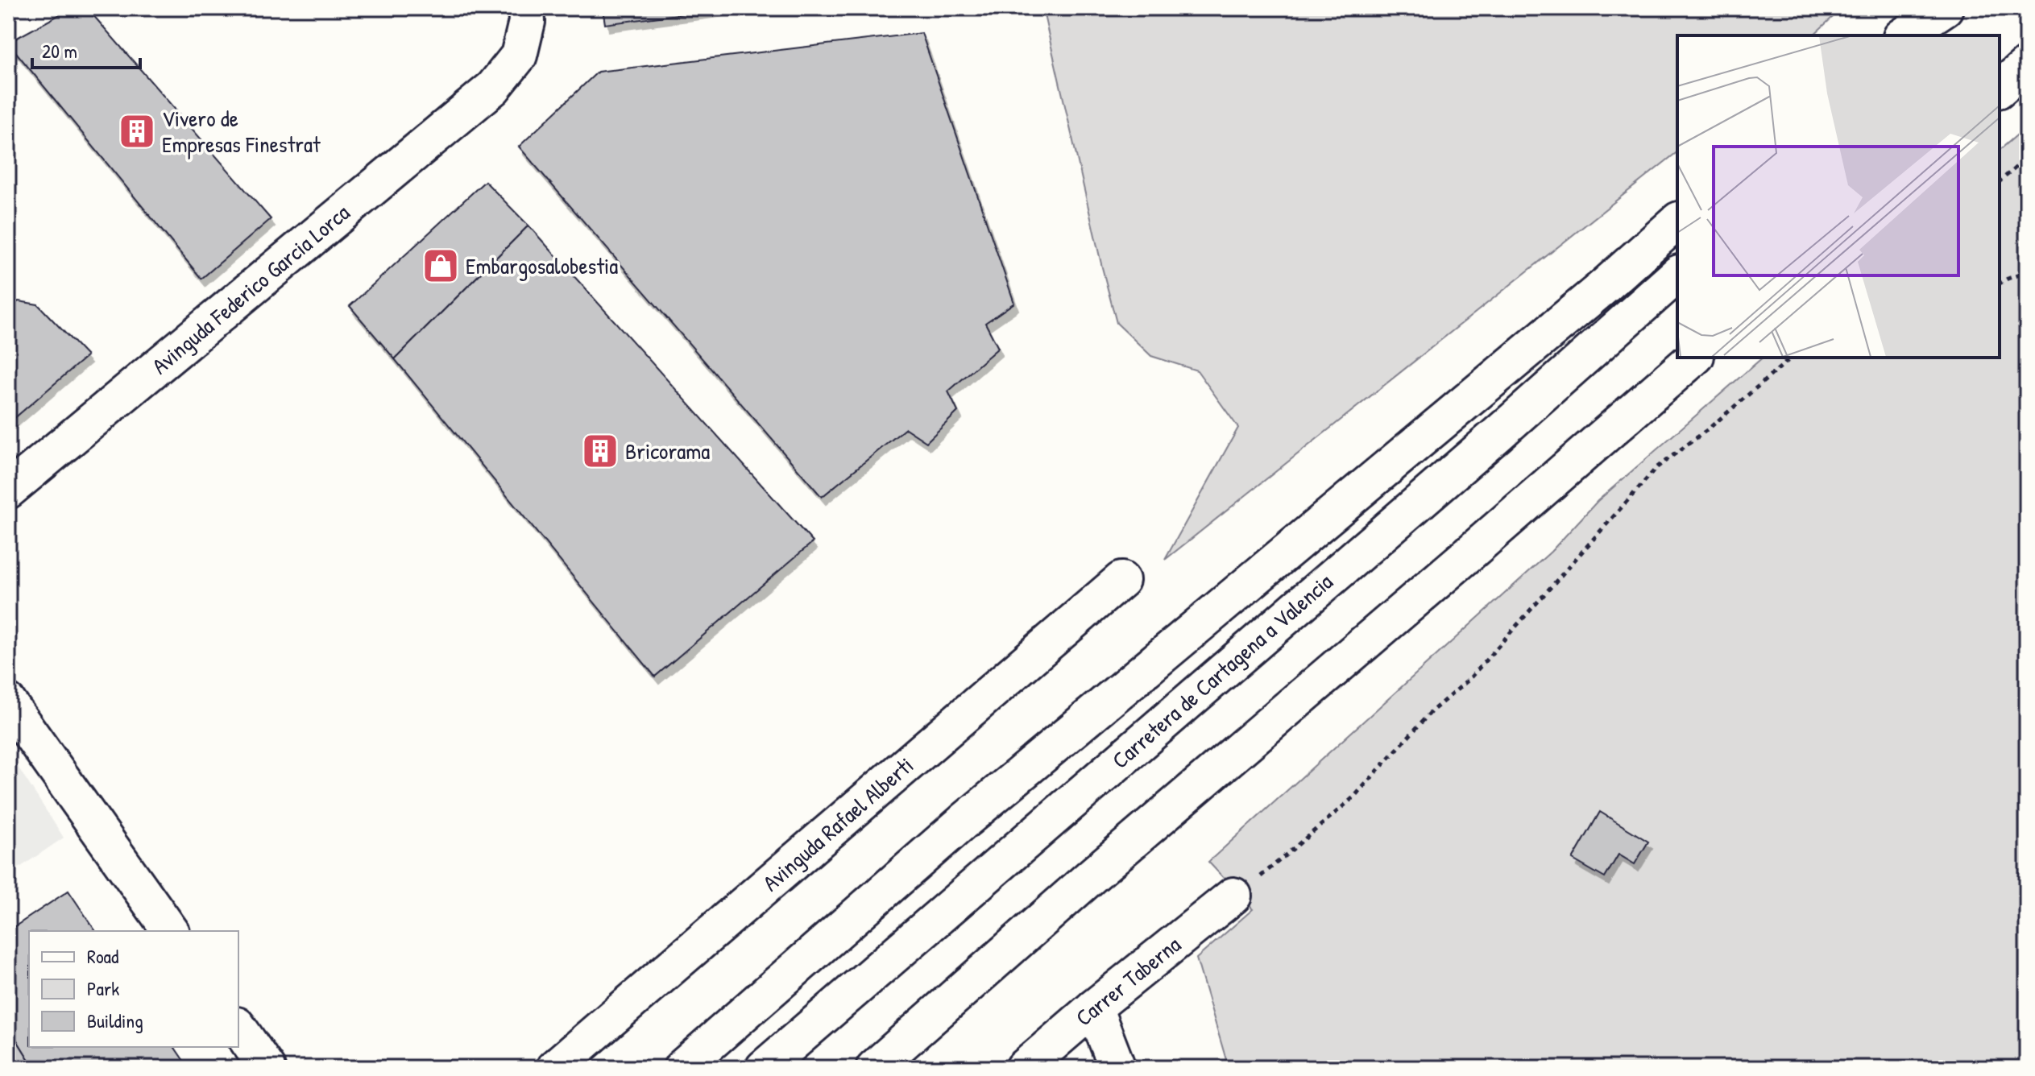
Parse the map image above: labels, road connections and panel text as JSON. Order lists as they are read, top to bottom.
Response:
{
  "streets": {
    "main road": [
      "Avinguda Federico Garcia Lorca",
      "Carretera de Cartagena a Valencia",
      "Avinguda Rafael Alberti",
      "Carrer Taberna"
    ]
  },
  "places": {
    "building": ["Vivero de Empresas Finestrat", "Bricorama"],
    "shop": ["Embargosalobestia"]
  },
  "legend": ["Road", "Park", "Building"],
  "scale_bar": "20 m"
}
